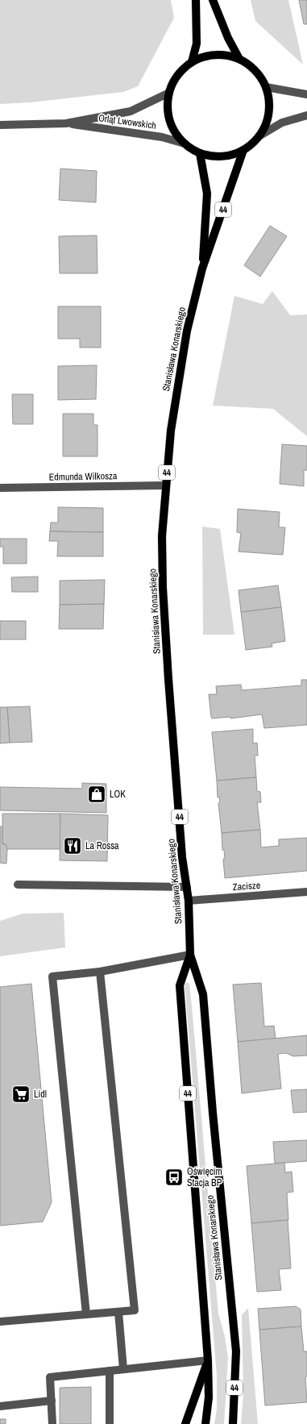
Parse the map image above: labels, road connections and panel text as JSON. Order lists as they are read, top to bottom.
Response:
{
  "streets": {
    "main road": ["44", "Stanisława Konarskiego"],
    "street": ["Orląt Lwowskich", "Edmunda Wilkosza", "Zacisze"]
  },
  "crossings": [
    ["Orląt Lwowskich", "Stanisława Konarskiego"],
    ["Stanisława Konarskiego", "Edmunda Wilkosza"],
    ["Stanisława Konarskiego", "Zacisze"]
  ],
  "places": {
    "shop": ["LOK"],
    "restaurant": ["La Rossa"],
    "supermarket": ["Lidl"],
    "bus stop": ["Oświęcim Stacja BP"]
  }
}
